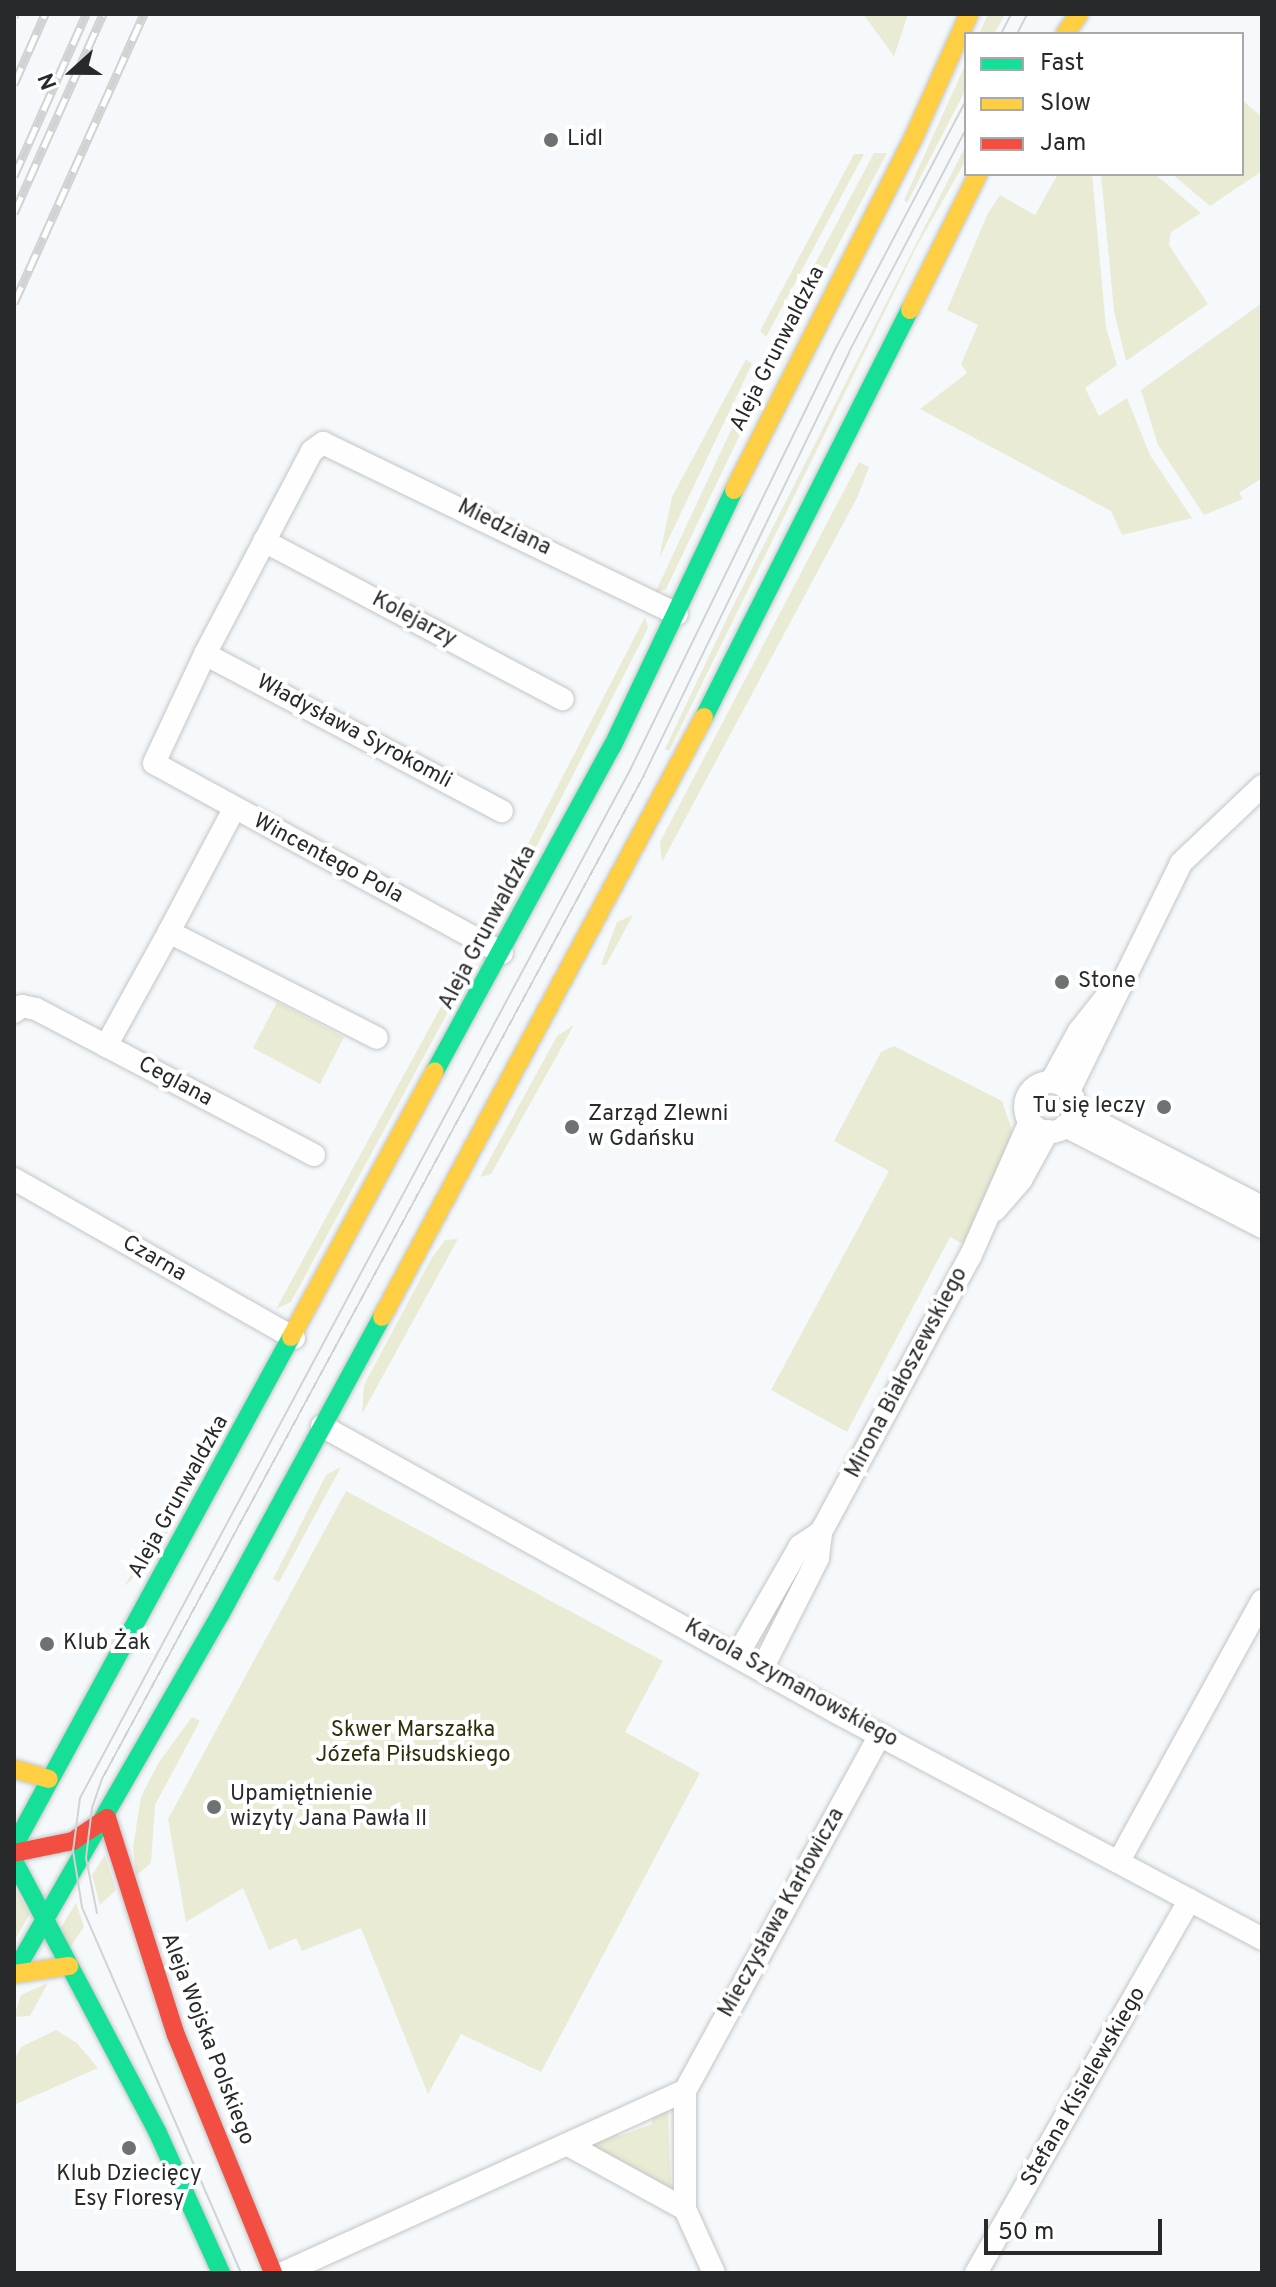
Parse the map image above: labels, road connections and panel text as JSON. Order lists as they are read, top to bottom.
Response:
{
  "streets": {
    "main road": ["Aleja Grunwaldzka", "Aleja Wojska Polskiego"],
    "street": [
      "Miedziana",
      "Kolejarzy",
      "Władysława Syrokomli",
      "Wincentego Pola",
      "Ceglana",
      "Czarna",
      "Mirona Białoszewskiego",
      "Karola Szymanowskiego",
      "Mieczysława Karłowicza",
      "Stefana Kisielewskiego"
    ]
  },
  "crossings": [
    ["Aleja Grunwaldzka", "Miedziana"],
    ["Aleja Grunwaldzka", "Wincentego Pola"],
    ["Aleja Grunwaldzka", "Czarna"],
    ["Miedziana", "Kolejarzy"],
    ["Władysława Syrokomli", "Wincentego Pola"],
    ["Mirona Białoszewskiego", "Karola Szymanowskiego"],
    ["Karola Szymanowskiego", "Mieczysława Karłowicza"],
    ["Karola Szymanowskiego", "Stefana Kisielewskiego"]
  ],
  "parks": ["Skwer Marszałka Józefa Piłsudskiego"],
  "places": [
    "Lidl",
    "Stone",
    "Tu się leczy",
    "Zarząd Zlewni w Gdańsku",
    "Klub Żak",
    "Upamiętnienie wizyty Jana Pawła II",
    "Klub Dziecięcy Esy Floresy"
  ],
  "legend": ["Fast", "Slow", "Jam"],
  "scale_bar": "50 m",
  "north": "left"
}
